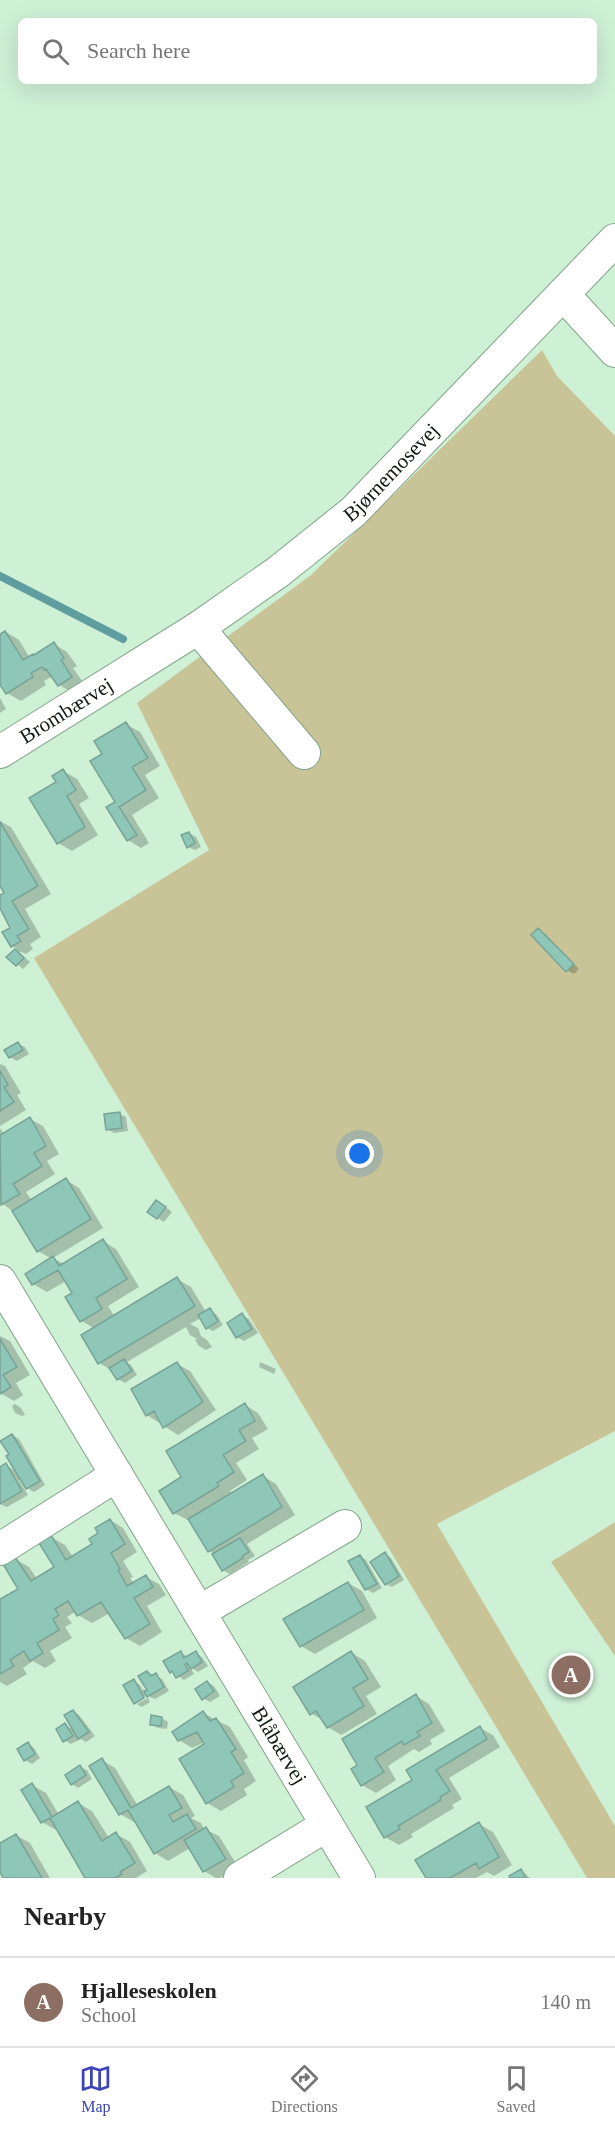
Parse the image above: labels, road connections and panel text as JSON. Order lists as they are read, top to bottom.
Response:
{
  "streets": {
    "street": ["Bjørnemosevej", "Brombærvej", "Blåbærvej"]
  },
  "crossings": [
    ["Bjørnemosevej", "Brombærvej"]
  ],
  "page": {
    "search": "Search here",
    "pins": "A",
    "heading": "Nearby",
    "list": [
      {
        "mark": "A",
        "name": "Hjalleseskolen",
        "note": "School",
        "value": "140 m"
      }
    ],
    "nav": ["Map", "Directions", "Saved"]
  }
}
